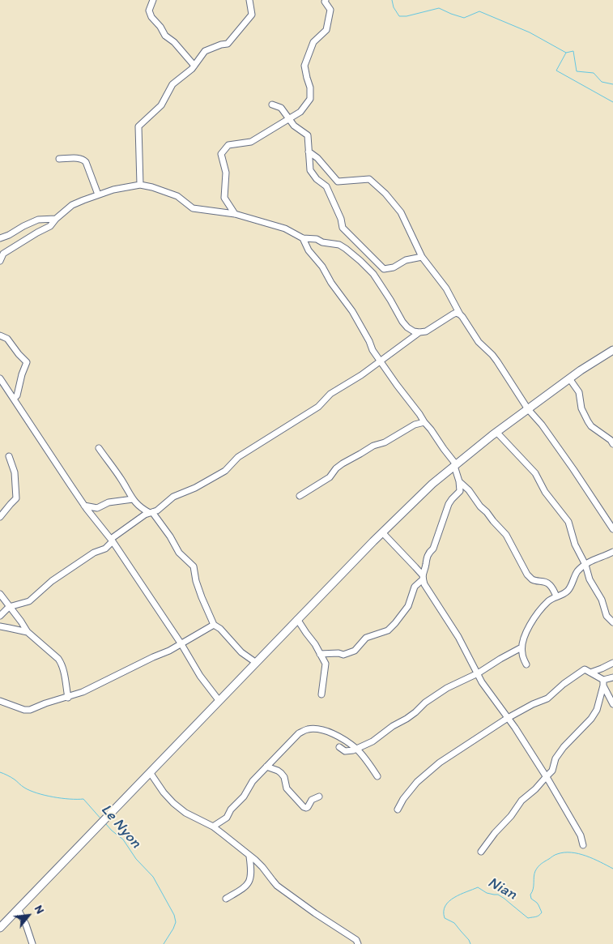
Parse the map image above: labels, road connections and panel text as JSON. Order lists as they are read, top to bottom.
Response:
{
  "water": ["Le Nyon", "Nian"],
  "north": "top right"
}
